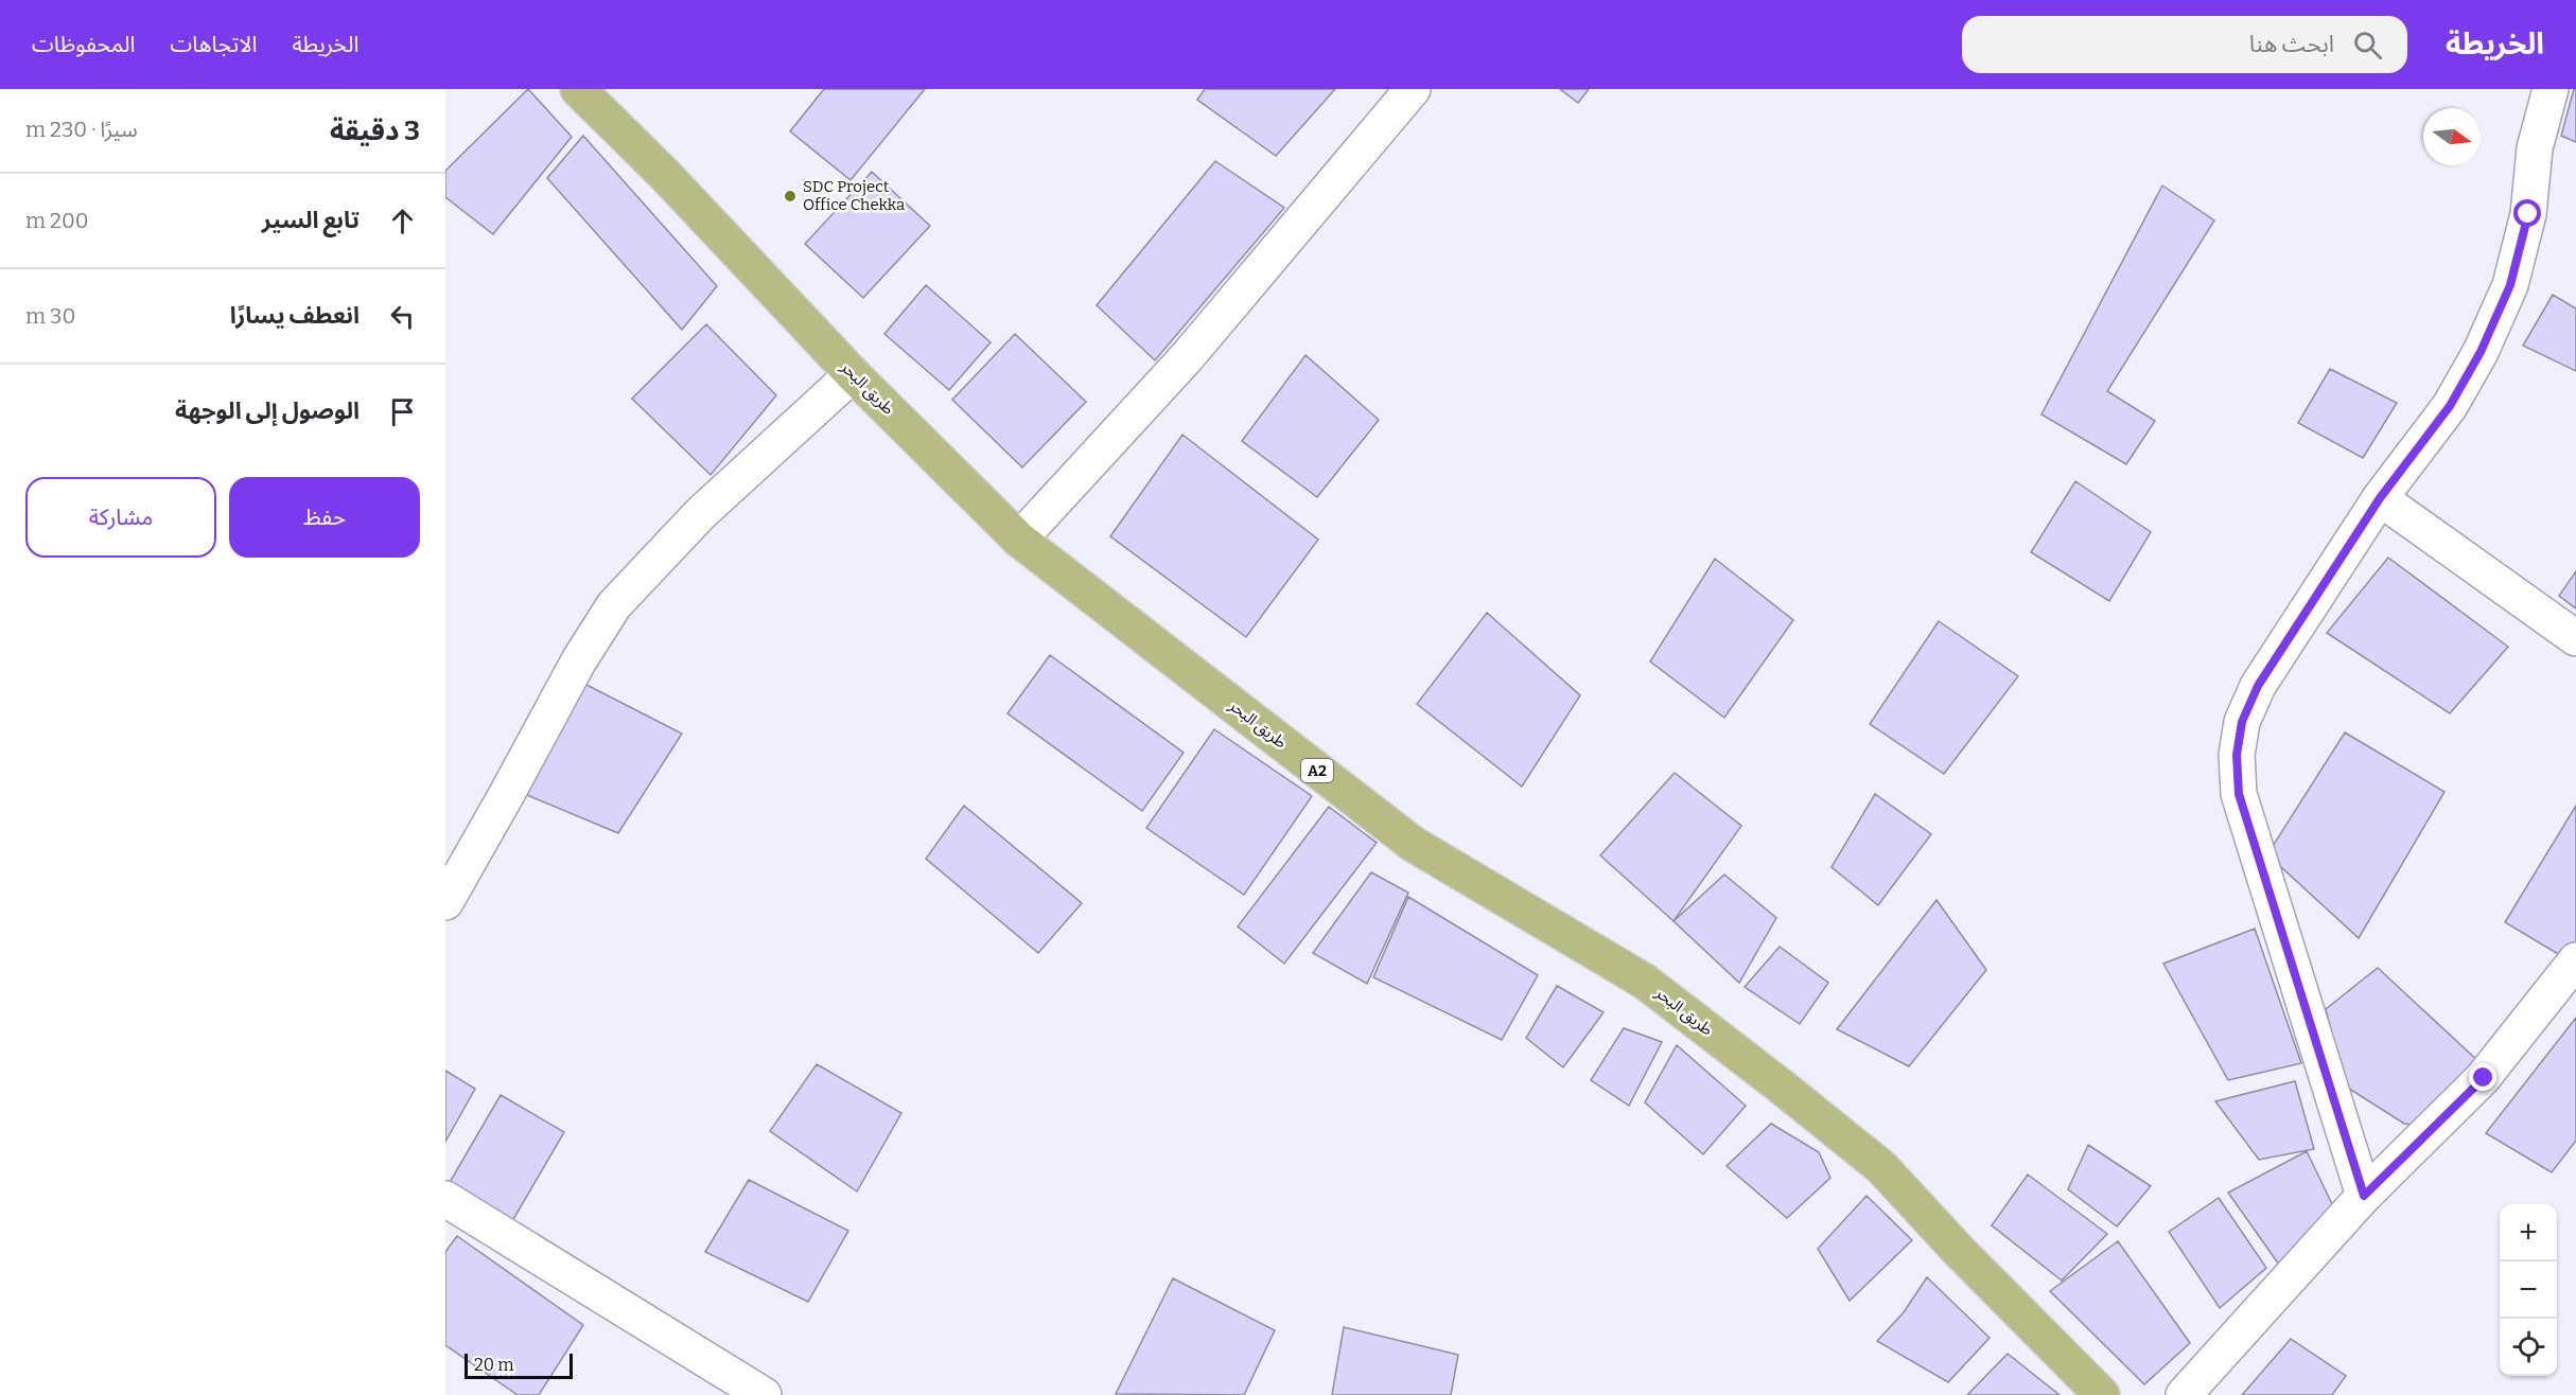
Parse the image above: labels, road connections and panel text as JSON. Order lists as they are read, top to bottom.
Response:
{
  "streets": {
    "main road": ["طريق البحر", "A2"]
  },
  "places": ["SDC Project Office Chekka"],
  "scale_bar": "20 m",
  "north": "right",
  "page": {
    "header": "الخريطة",
    "search": "ابحث هنا",
    "nav": ["الخريطة", "الاتجاهات", "المحفوظات"],
    "heading": ["3 دقيقة", "سيرًا · 230 m"],
    "list": [
      ["تابع السير", "200 m"],
      ["انعطف يسارًا", "30 m"],
      "الوصول إلى الوجهة"
    ],
    "buttons": ["حفظ", "مشاركة"],
    "map_buttons": ["+", "−"],
    "scale": "20 m"
  }
}
